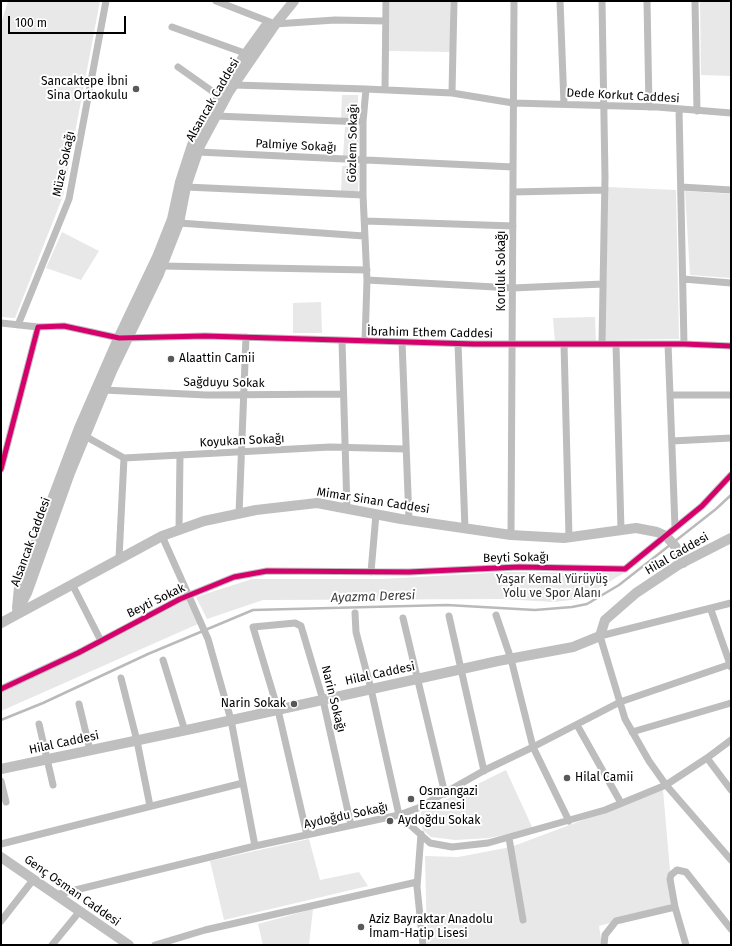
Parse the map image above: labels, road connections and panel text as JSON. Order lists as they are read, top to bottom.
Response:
{
  "streets": {
    "street": [
      "Dede Korkut Caddesi",
      "Alsancak Caddesi",
      "Gözlem Sokağı",
      "Palmiye Sokağı",
      "Müze Sokağı",
      "Koruluk Sokağı",
      "İbrahim Ethem Caddesi",
      "Sağduyu Sokak",
      "Koyukan Sokağı",
      "Mimar Sinan Caddesi",
      "Hilal Caddesi",
      "Beyti Sokağı",
      "Beyti Sokak",
      "Narin Sokağı",
      "Aydoğdu Sokağı",
      "Genç Osman Caddesi"
    ]
  },
  "crossings": [
    ["Dede Korkut Caddesi", "Gözlem Sokağı"],
    ["Dede Korkut Caddesi", "Koruluk Sokağı"],
    ["Alsancak Caddesi", "Gözlem Sokağı"],
    ["Alsancak Caddesi", "Palmiye Sokağı"],
    ["Alsancak Caddesi", "İbrahim Ethem Caddesi"],
    ["Alsancak Caddesi", "Sağduyu Sokak"],
    ["Alsancak Caddesi", "Mimar Sinan Caddesi"],
    ["Gözlem Sokağı", "Palmiye Sokağı"],
    ["Gözlem Sokağı", "İbrahim Ethem Caddesi"],
    ["Palmiye Sokağı", "Koruluk Sokağı"],
    ["Müze Sokağı", "İbrahim Ethem Caddesi"],
    ["Koruluk Sokağı", "İbrahim Ethem Caddesi"],
    ["Koruluk Sokağı", "Mimar Sinan Caddesi"],
    ["Mimar Sinan Caddesi", "Beyti Sokağı"],
    ["Hilal Caddesi", "Narin Sokağı"],
    ["Beyti Sokağı", "Beyti Sokak"],
    ["Narin Sokağı", "Aydoğdu Sokağı"],
    ["Aydoğdu Sokağı", "Genç Osman Caddesi"]
  ],
  "water": ["Ayazma Deresi"],
  "parks": ["Yaşar Kemal Yürüyüş Yolu ve Spor Alanı"],
  "places": [
    "Sancaktepe İbni Sina Ortaokulu",
    "Alaattin Camii",
    "Narin Sokak",
    "Hilal Camii",
    "Osmangazi Eczanesi",
    "Aydoğdu Sokak",
    "Aziz Bayraktar Anadolu İmam-Hatip Lisesi"
  ],
  "scale_bar": "100 m"
}
